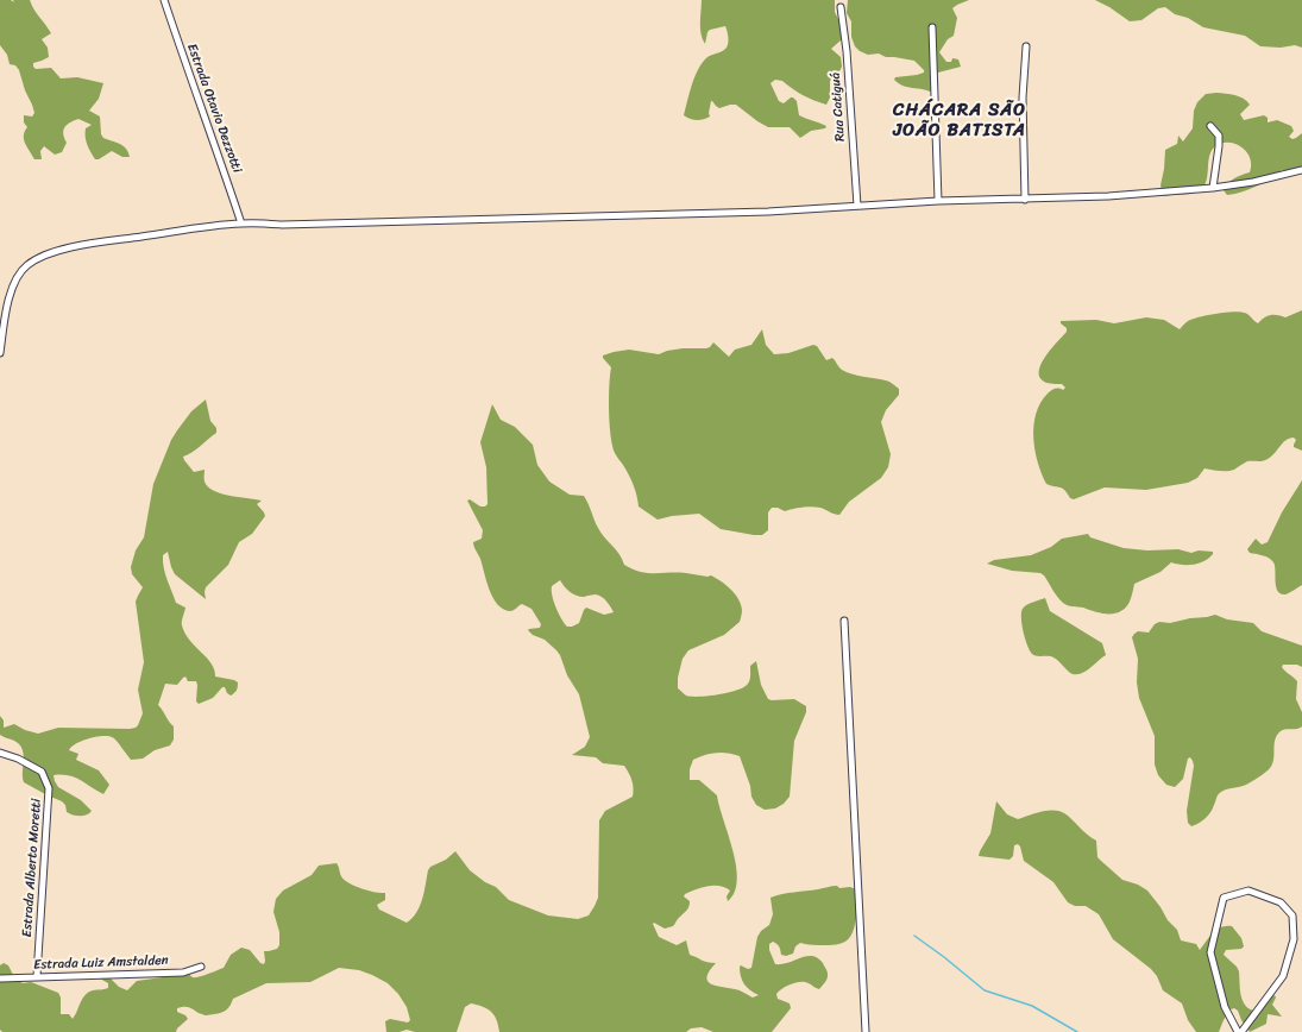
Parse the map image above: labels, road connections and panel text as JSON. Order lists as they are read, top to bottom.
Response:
{
  "streets": {
    "street": [
      "Rua Catiguá",
      "Estrada Otavio Dezzotti",
      "Estrada Alberto Moretti",
      "Estrada Luiz Amstalden"
    ]
  },
  "crossings": [
    ["Estrada Alberto Moretti", "Estrada Luiz Amstalden"]
  ],
  "districts": ["CHÁCARA SÃO JOÃO BATISTA"]
}
